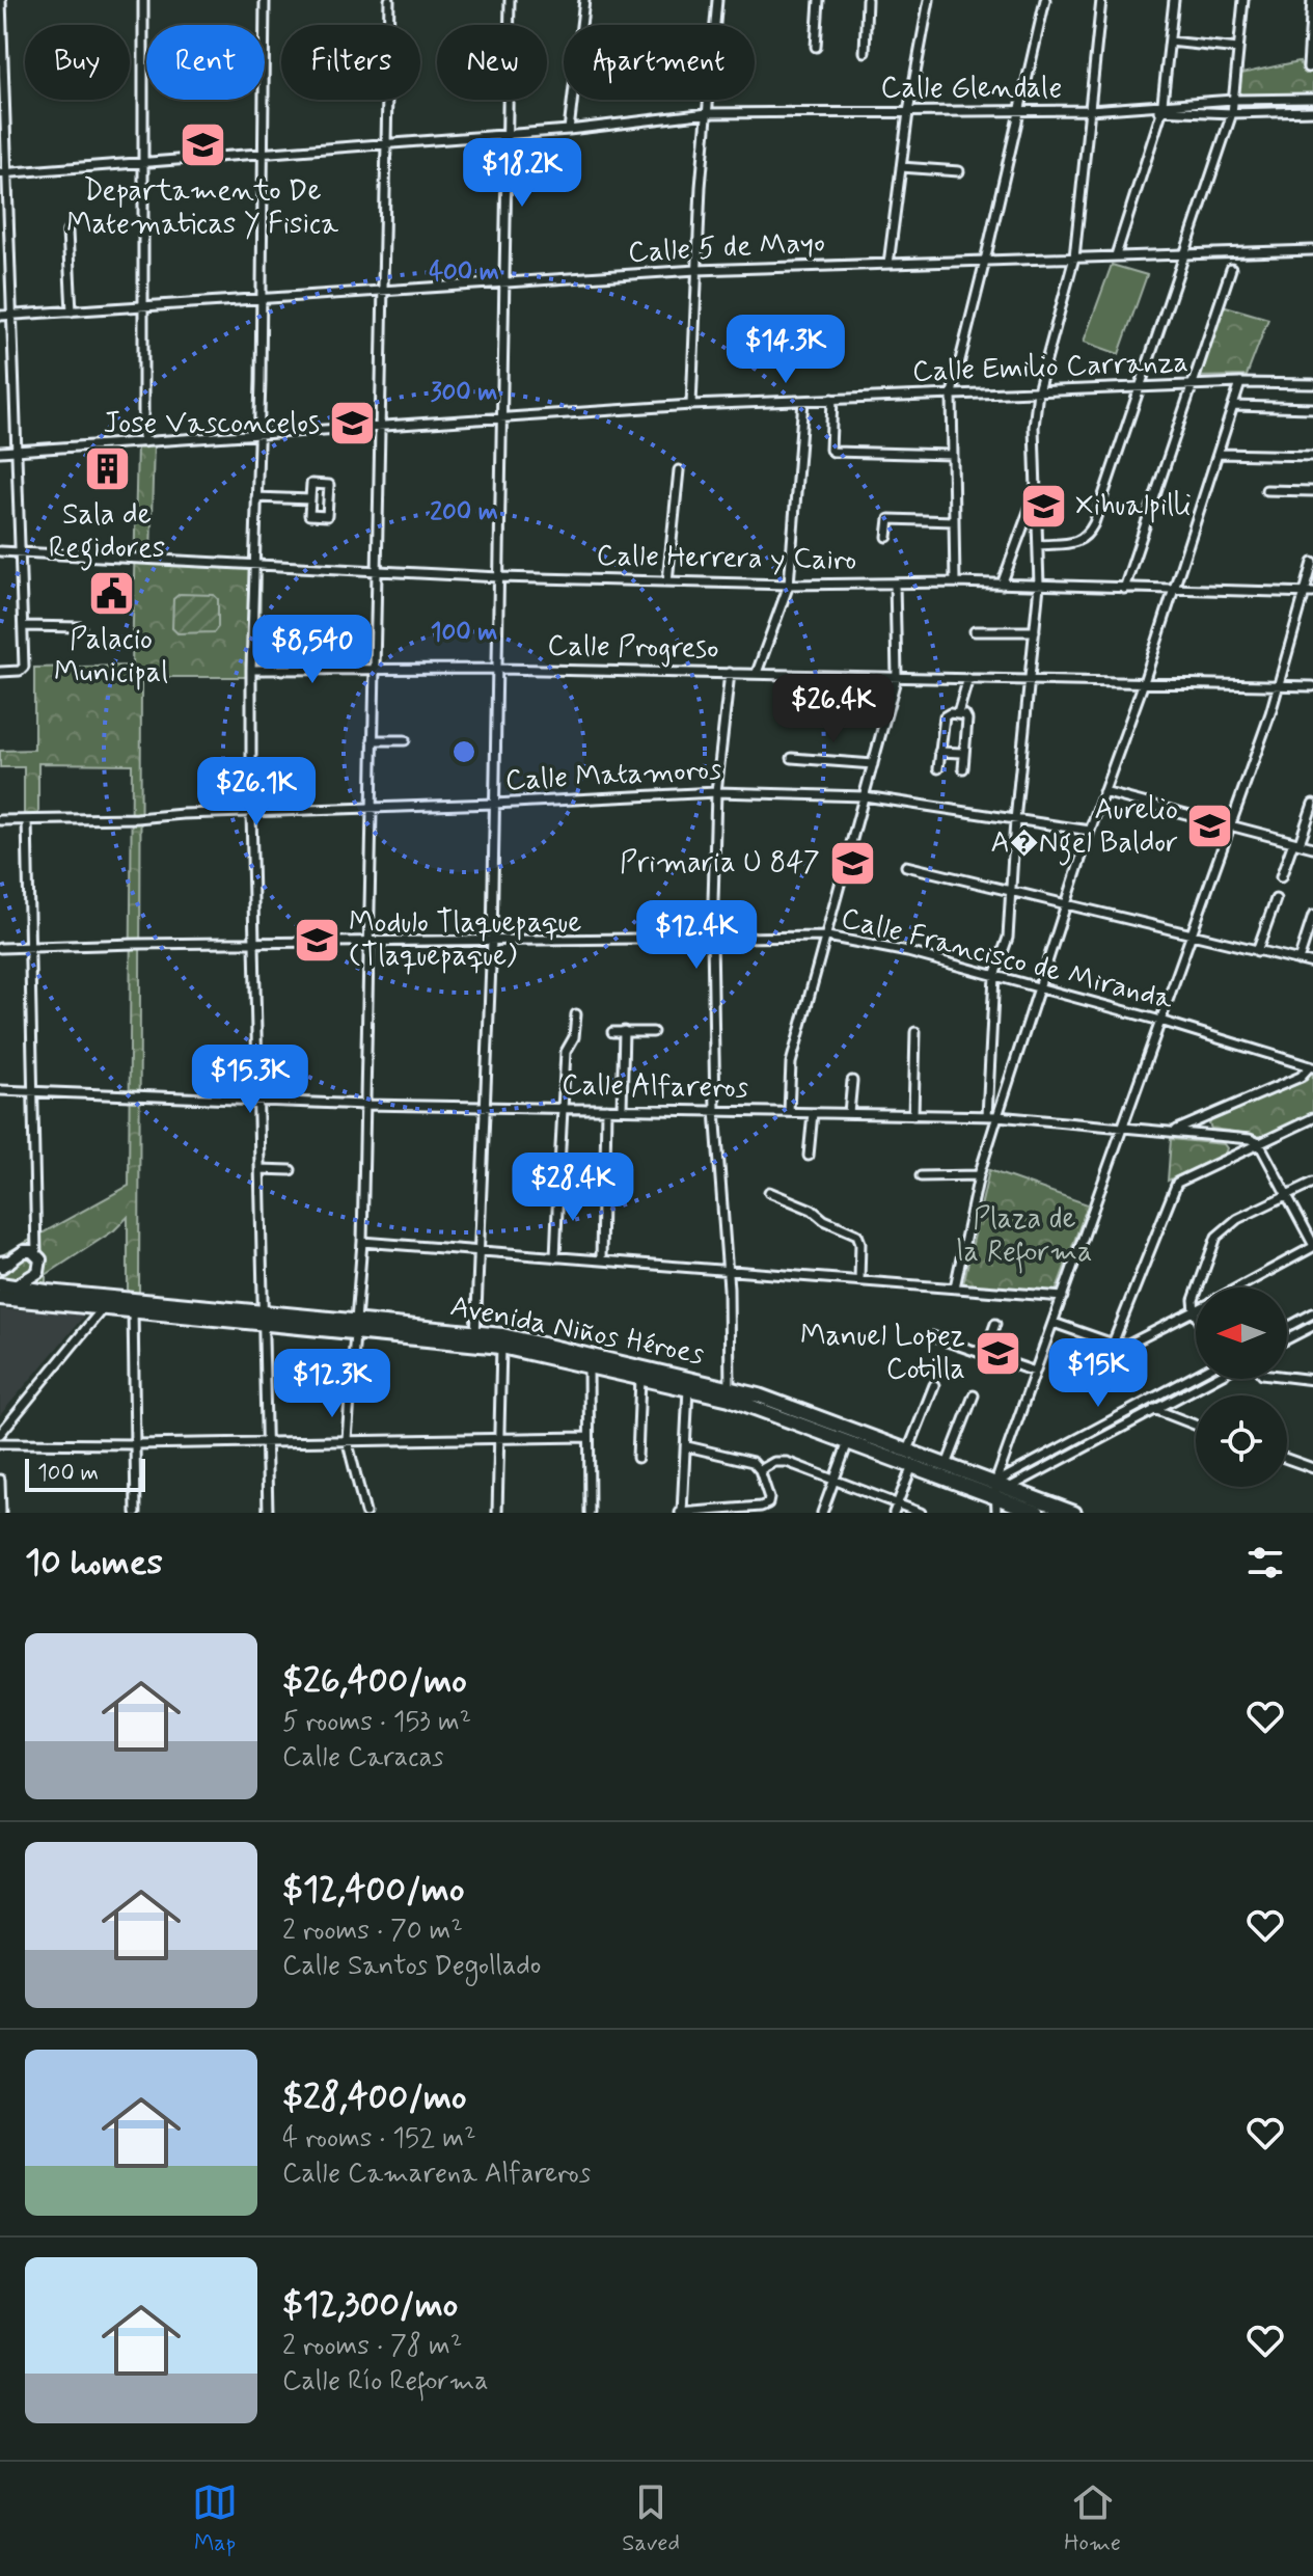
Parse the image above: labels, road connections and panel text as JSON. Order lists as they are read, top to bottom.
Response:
{
  "streets": {
    "main road": ["Avenida Niños Héroes"],
    "street": [
      "Calle Glendale",
      "Calle 5 de Mayo",
      "Calle Emilio Carranza",
      "Calle Herrera y Cairo",
      "Calle Progreso",
      "Calle Matamoros",
      "Calle Francisco de Miranda",
      "Calle Alfareros"
    ]
  },
  "crossings": [
    ["Calle Francisco de Miranda", "Calle Alfareros"]
  ],
  "parks": ["Plaza de la Reforma"],
  "places": {
    "school or university": [
      "Departamento De Matematicas Y Fisica",
      "Jose Vasconcelos",
      "Xihualpilli",
      "Aurelio A�Ngel Baldor",
      "Primaria U 847",
      "Modulo Tlaquepaque (Tlaquepaque)",
      "Manuel Lopez Cotilla"
    ],
    "building": ["Sala de Regidores"],
    "public building": ["Palacio Municipal"]
  },
  "scale_bar": "100 m",
  "north": "left",
  "page": {
    "chip": [
      "Buy",
      "Rent",
      "Filters",
      "New",
      "Apartment"
    ],
    "price": [
      "$18.2K",
      "$14.3K",
      "$8,540",
      "$26.4K",
      "$26.1K",
      "$12.4K",
      "$15.3K",
      "$28.4K",
      "$15K",
      "$12.3K"
    ],
    "scale": "100 m",
    "heading": "10 homes",
    "list": [
      {
        "name": "$26,400/mo",
        "note": "5 rooms · 153 m² · Calle Caracas"
      },
      {
        "name": "$12,400/mo",
        "note": "2 rooms · 70 m² · Calle Santos Degollado"
      },
      {
        "name": "$28,400/mo",
        "note": "4 rooms · 152 m² · Calle Camarena Alfareros"
      },
      {
        "name": "$12,300/mo",
        "note": "2 rooms · 78 m² · Calle Río Reforma"
      }
    ],
    "tabs": ["Map", "Saved", "Home"]
  },
  "rings": [
    "400 m",
    "300 m",
    "200 m",
    "100 m"
  ]
}
